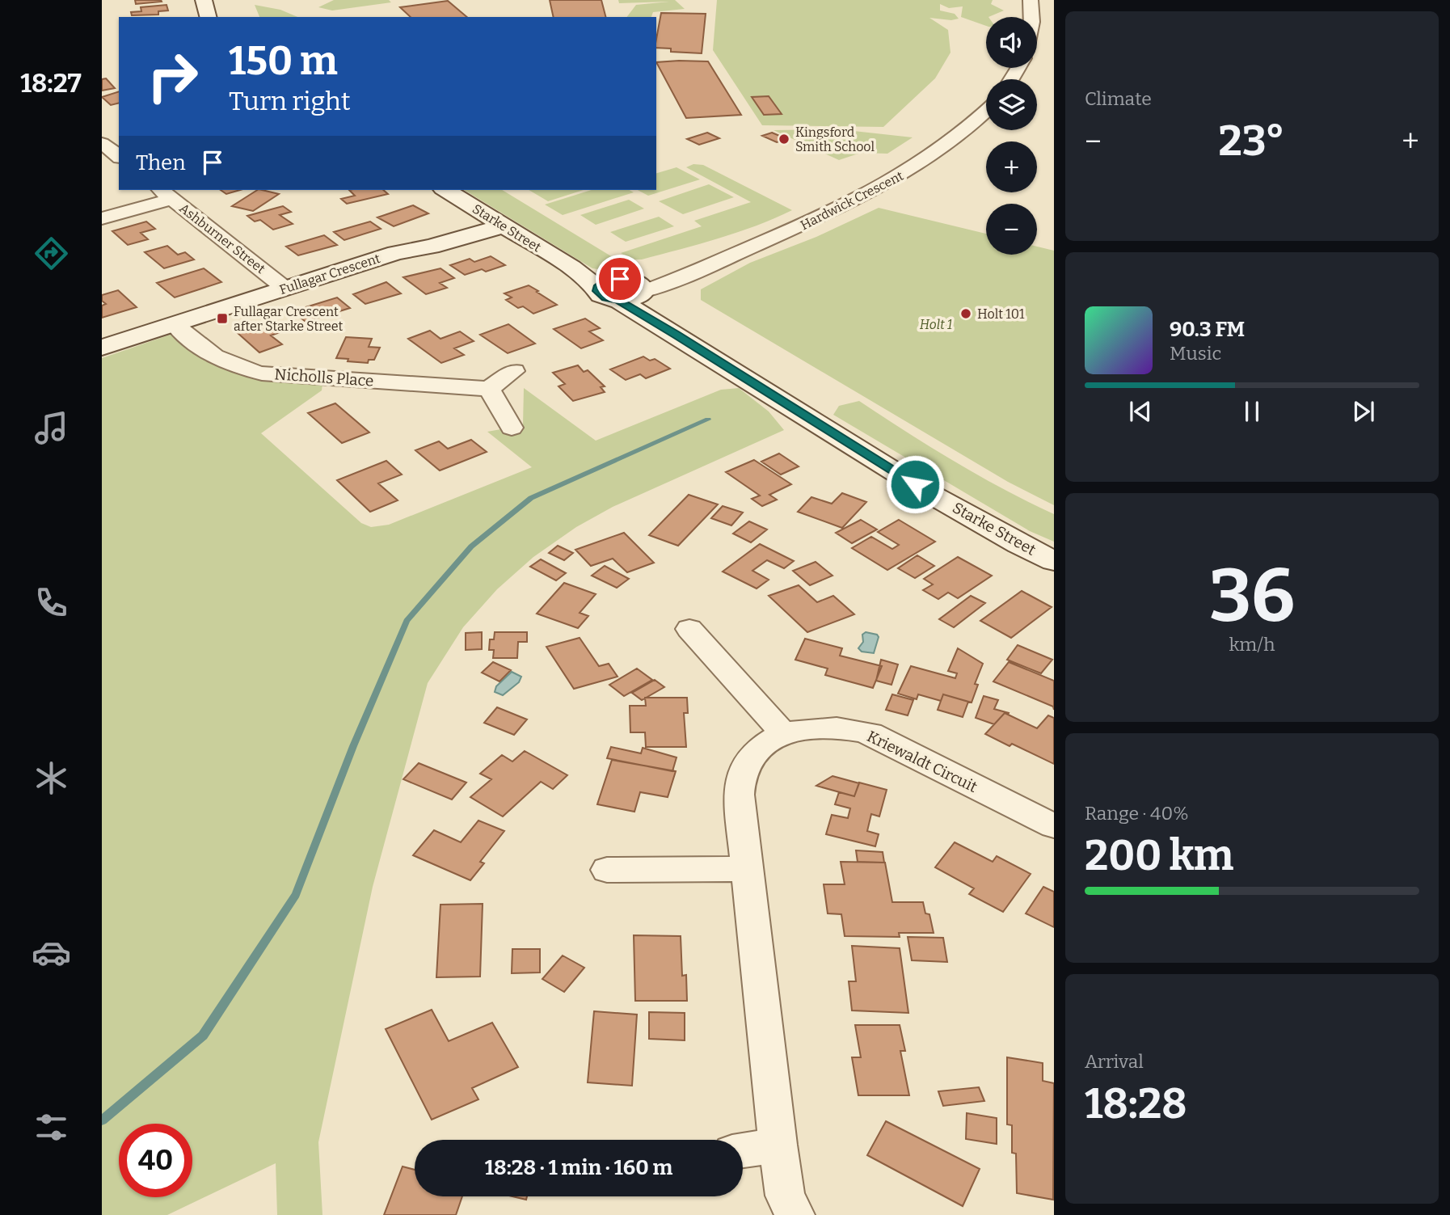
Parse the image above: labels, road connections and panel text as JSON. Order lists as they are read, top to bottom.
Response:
{
  "streets": {
    "street": [
      "Hardwick Crescent",
      "Starke Street",
      "Ashburner Street",
      "Fullagar Crescent",
      "Nicholls Place",
      "Kriewaldt Circuit"
    ]
  },
  "crossings": [
    ["Hardwick Crescent", "Starke Street"],
    ["Starke Street", "Fullagar Crescent"],
    ["Ashburner Street", "Fullagar Crescent"],
    ["Fullagar Crescent", "Nicholls Place"]
  ],
  "parks": ["Holt 1"],
  "places": {
    "other": ["Kingsford Smith School", "Holt 101"],
    "transit": ["Fullagar Crescent after Starke Street"]
  },
  "page": {
    "tabs": "18:27",
    "tile": [
      "Climate",
      ["36", "km/h"],
      ["Range · 40%", "200 km"],
      ["Arrival", "18:28"]
    ],
    "map_buttons": ["+", "−"],
    "turn": ["150 m", "Turn right"],
    "heat": ["−", "23°", "+"],
    "then": "Then",
    "song": ["90.3 FM", "Music"],
    "limit": "40",
    "trip": "18:28 · 1 min · 160 m"
  }
}
